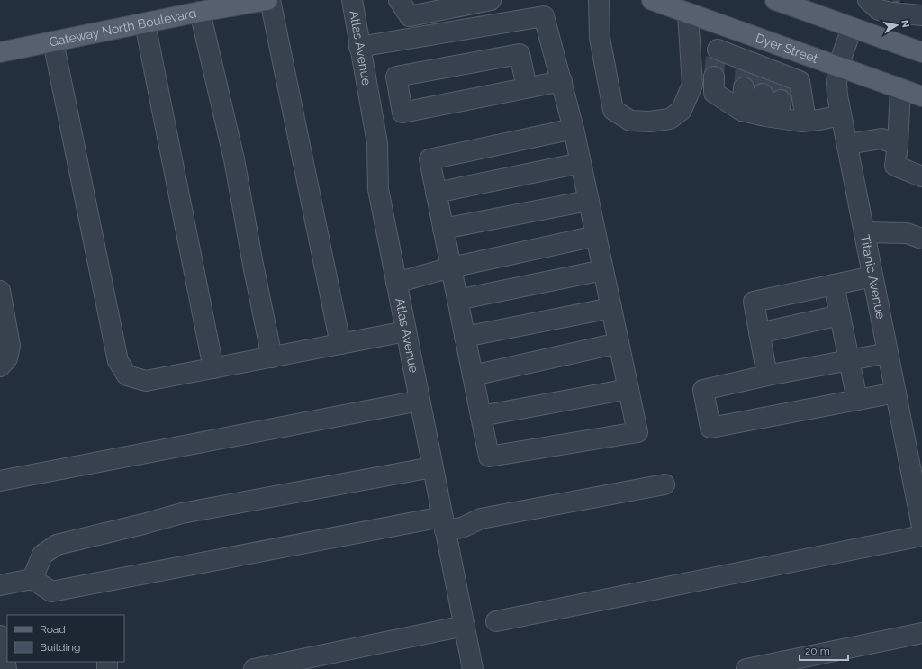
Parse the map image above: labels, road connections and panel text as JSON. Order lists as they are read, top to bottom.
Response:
{
  "streets": {
    "main road": ["Gateway North Boulevard", "Dyer Street"],
    "street": ["Atlas Avenue", "Titanic Avenue"]
  },
  "crossings": [
    ["Dyer Street", "Titanic Avenue"]
  ],
  "legend": ["Road", "Building"],
  "scale_bar": "20 m",
  "north": "right"
}
